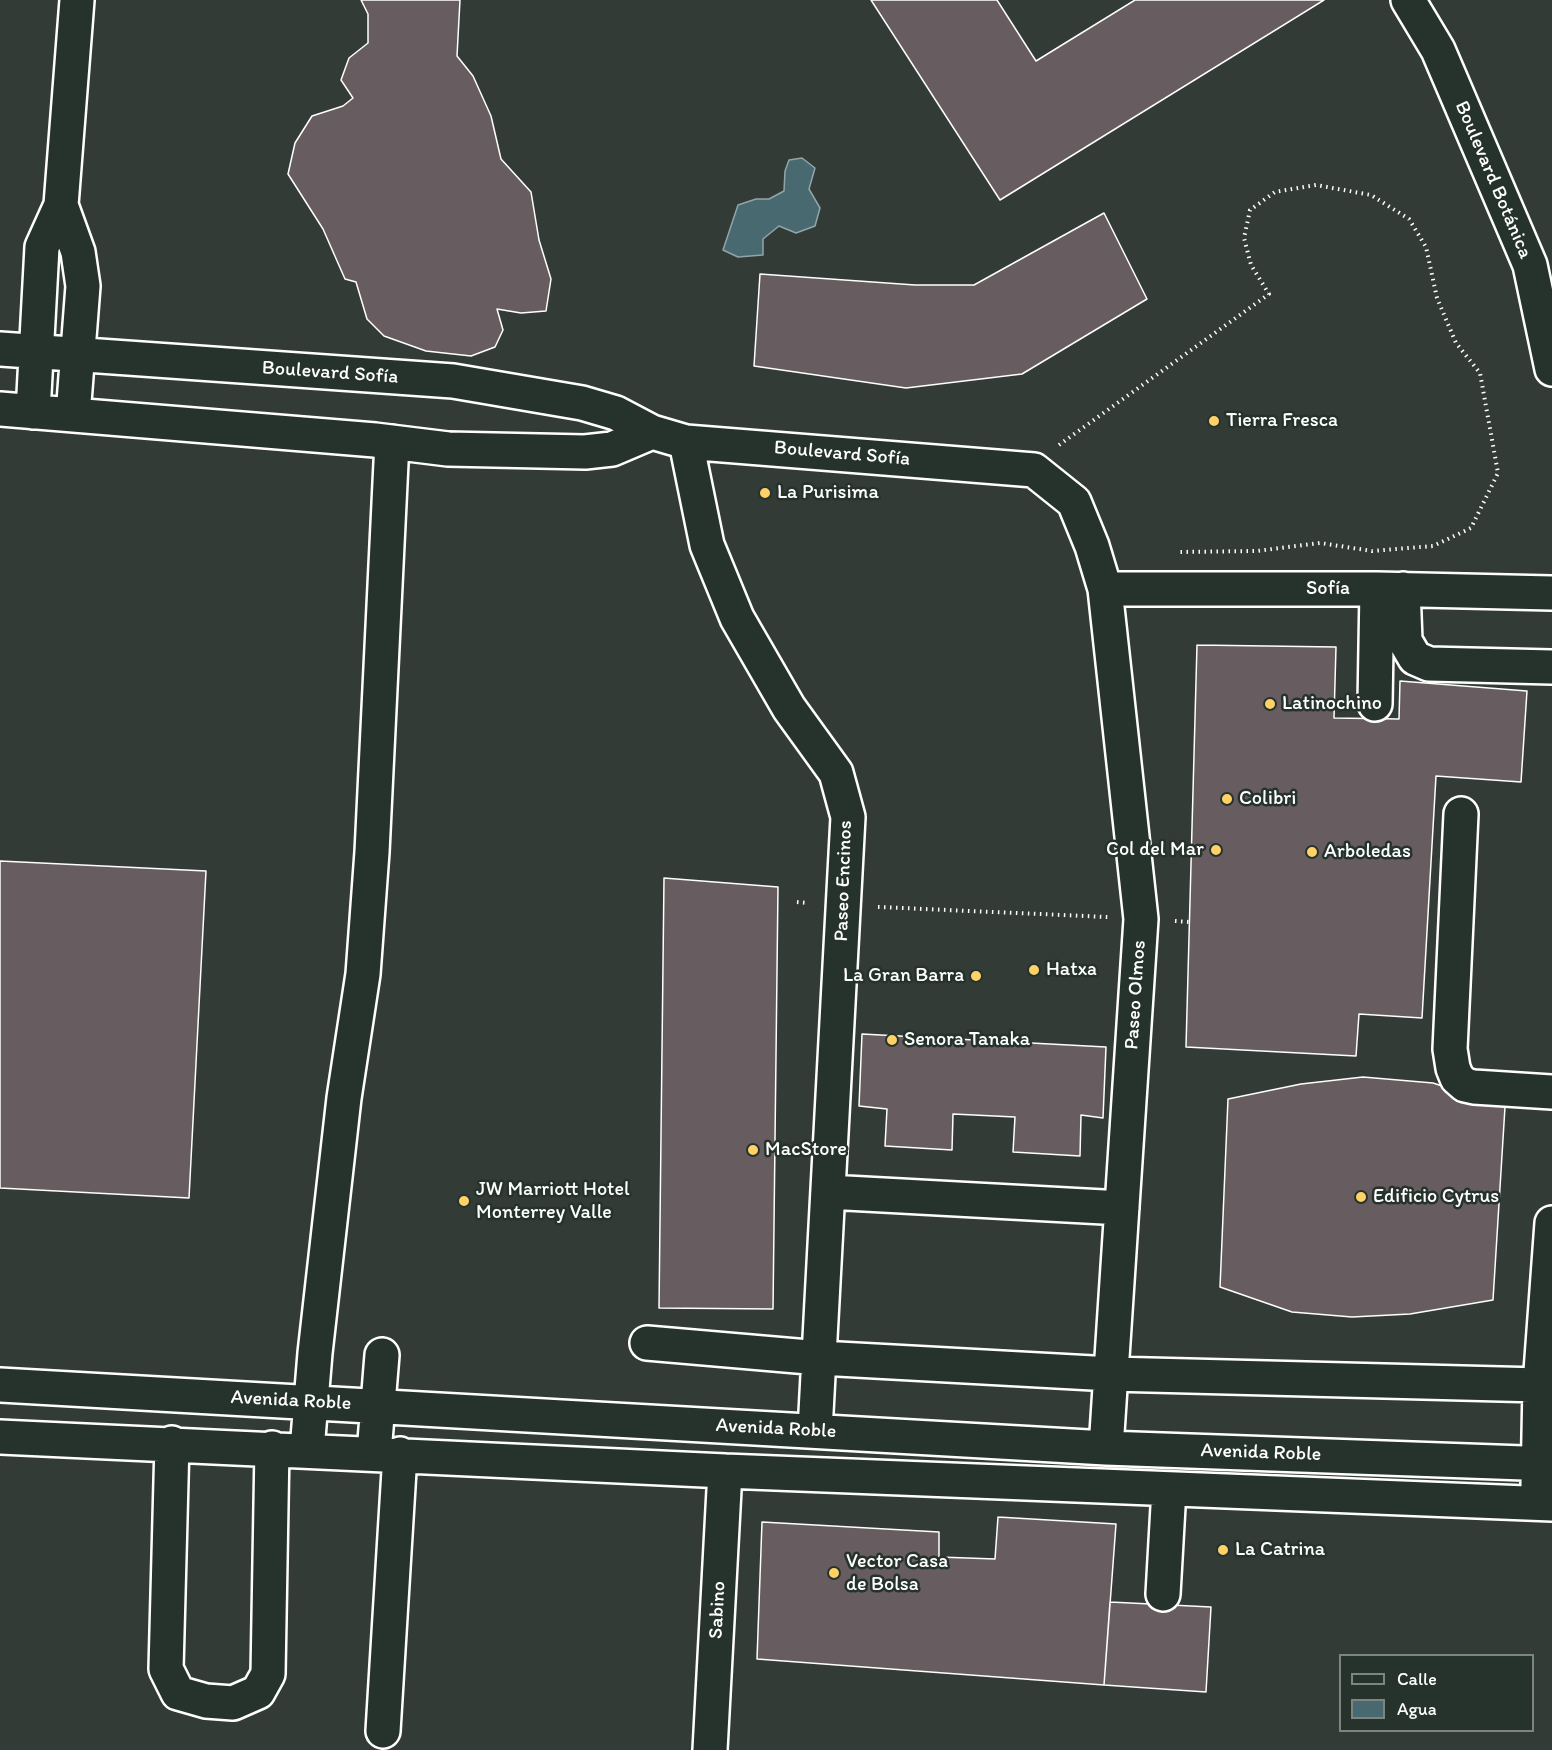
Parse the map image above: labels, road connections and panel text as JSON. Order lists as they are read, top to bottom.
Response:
{
  "streets": {
    "street": [
      "Boulevard Botánica",
      "Boulevard Sofía",
      "Sofía",
      "Paseo Encinos",
      "Paseo Olmos",
      "Avenida Roble",
      "Sabino"
    ]
  },
  "crossings": [
    ["Boulevard Sofía", "Paseo Encinos"],
    ["Boulevard Sofía", "Paseo Olmos"],
    ["Sofía", "Paseo Olmos"],
    ["Paseo Encinos", "Avenida Roble"],
    ["Paseo Olmos", "Avenida Roble"],
    ["Avenida Roble", "Sabino"]
  ],
  "places": [
    "Tierra Fresca",
    "La Purisima",
    "Latinochino",
    "Colibri",
    "Col del Mar",
    "Arboledas",
    "Hatxa",
    "La Gran Barra",
    "Senora Tanaka",
    "MacStore",
    "Edificio Cytrus",
    "JW Marriott Hotel Monterrey Valle",
    "La Catrina",
    "Vector Casa de Bolsa"
  ],
  "legend": ["Calle", "Agua"]
}
